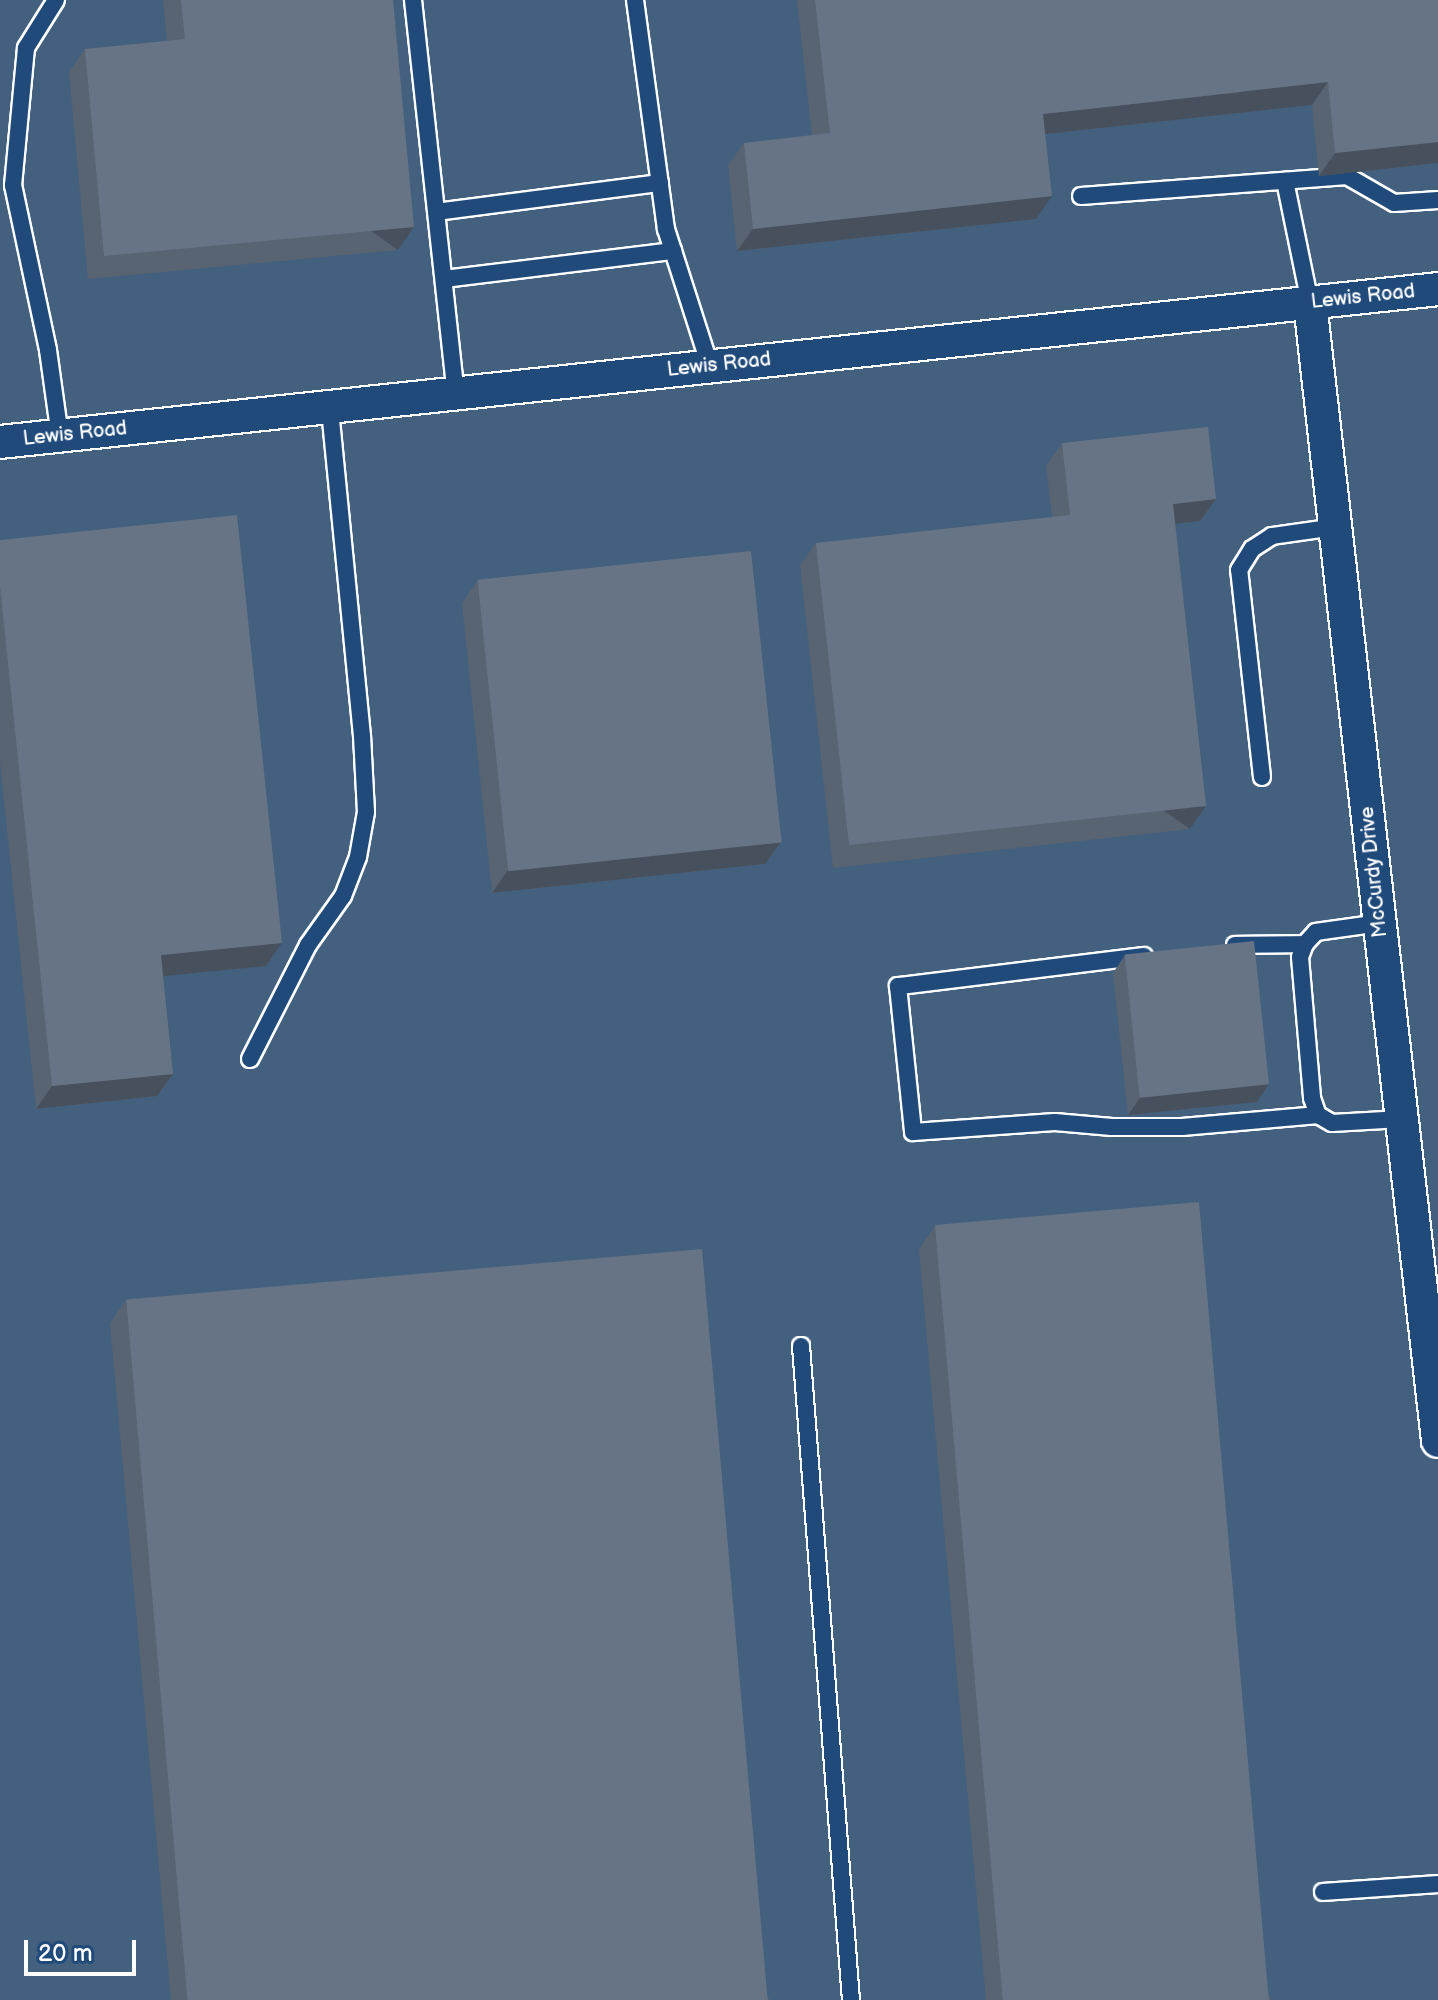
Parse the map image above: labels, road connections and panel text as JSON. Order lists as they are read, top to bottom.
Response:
{
  "streets": {
    "street": ["Lewis Road", "McCurdy Drive"]
  },
  "crossings": [
    ["Lewis Road", "McCurdy Drive"]
  ],
  "scale_bar": "20 m"
}
